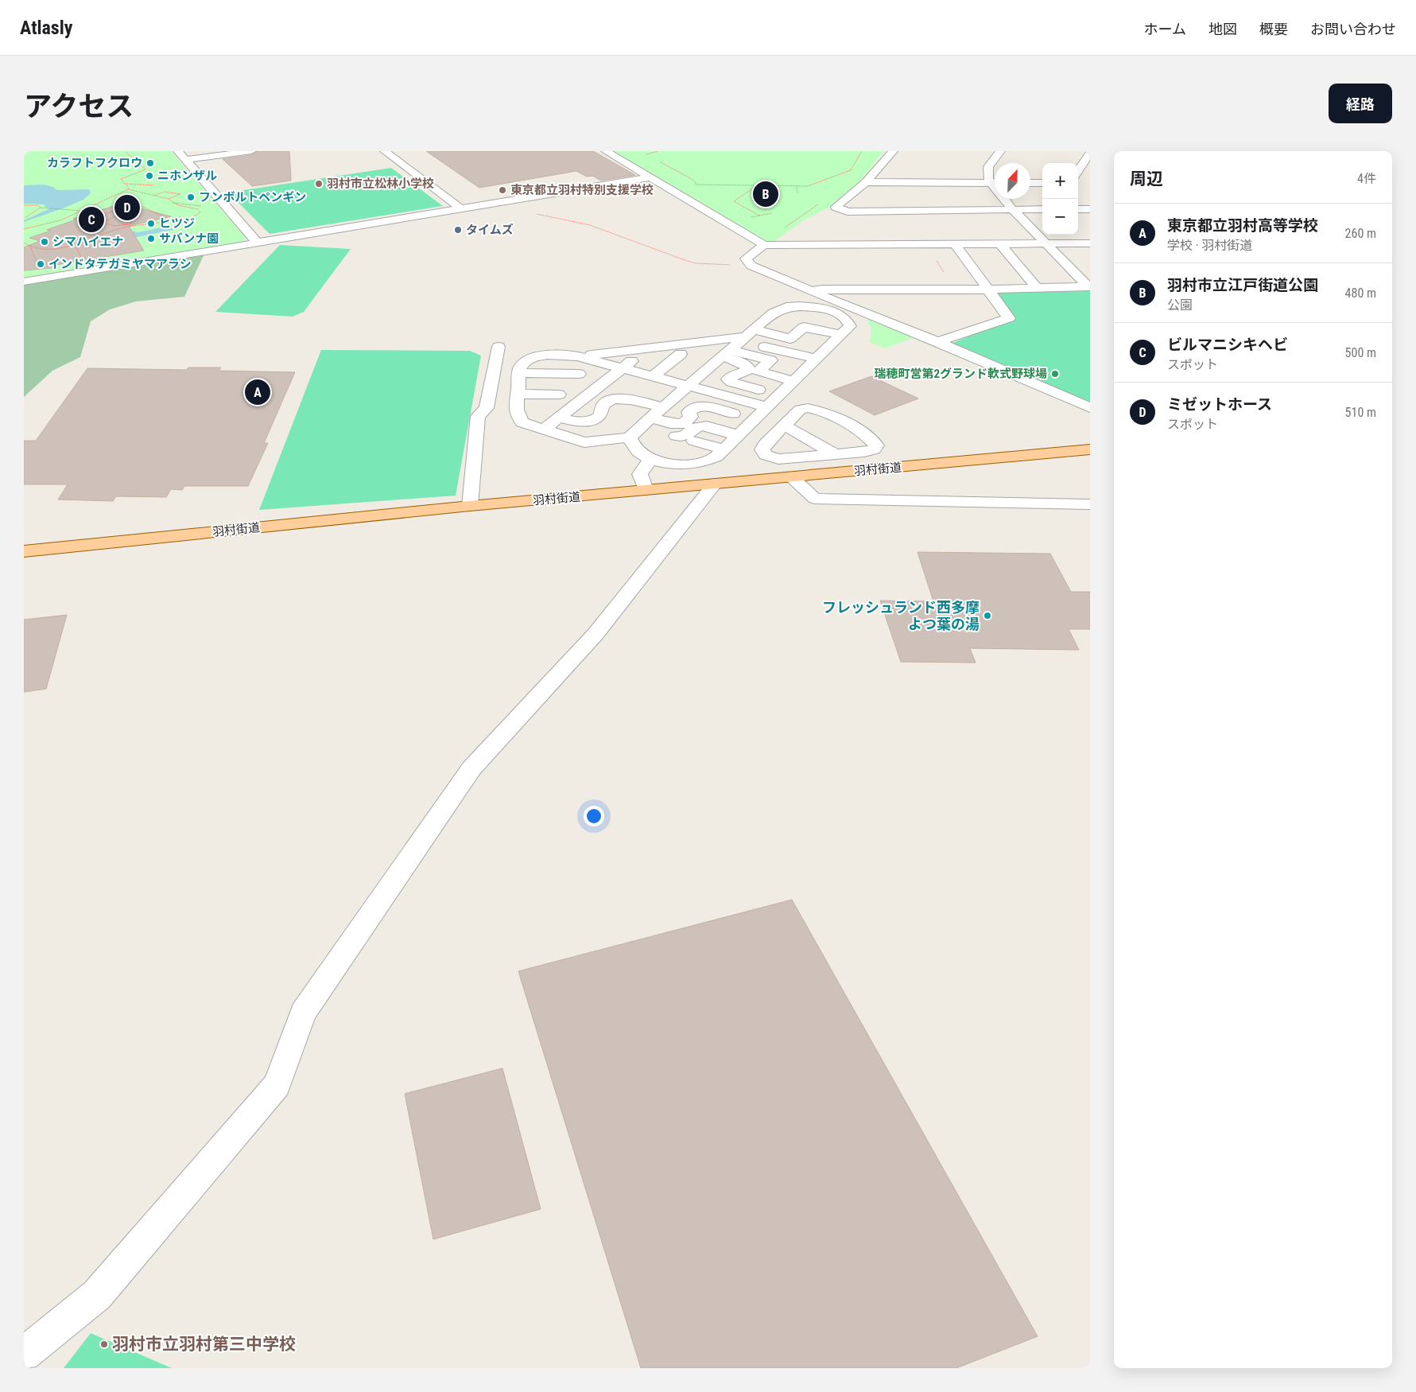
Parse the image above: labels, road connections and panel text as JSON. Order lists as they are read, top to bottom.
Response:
{
  "streets": {
    "main road": ["羽村街道"]
  },
  "places": [
    "カラフトフクロウ",
    "ニホンザル",
    "羽村市立松林小学校",
    "東京都立羽村特別支援学校",
    "フンボルトペンギン",
    "ヒツジ",
    "タイムズ",
    "サバンナ園",
    "シマハイエナ",
    "インドタテガミヤマアラシ",
    "瑞穂町営第2グランド軟式野球場",
    "フレッシュランド西多摩 よつ葉の湯",
    "羽村市立羽村第三中学校"
  ],
  "north": "top right",
  "page": {
    "header": "Atlasly",
    "nav": [
      "ホーム",
      "地図",
      "概要",
      "お問い合わせ"
    ],
    "title": "アクセス",
    "buttons": "経路",
    "heading": ["周辺", "4件"],
    "map_buttons": ["+", "−"],
    "pins": [
      "B",
      "D",
      "C",
      "A"
    ],
    "list": [
      {
        "mark": "A",
        "name": "東京都立羽村高等学校",
        "note": "学校 · 羽村街道",
        "value": "260 m"
      },
      {
        "mark": "B",
        "name": "羽村市立江戸街道公園",
        "note": "公園",
        "value": "480 m"
      },
      {
        "mark": "C",
        "name": "ビルマニシキヘビ",
        "note": "スポット",
        "value": "500 m"
      },
      {
        "mark": "D",
        "name": "ミゼットホース",
        "note": "スポット",
        "value": "510 m"
      }
    ]
  }
}
